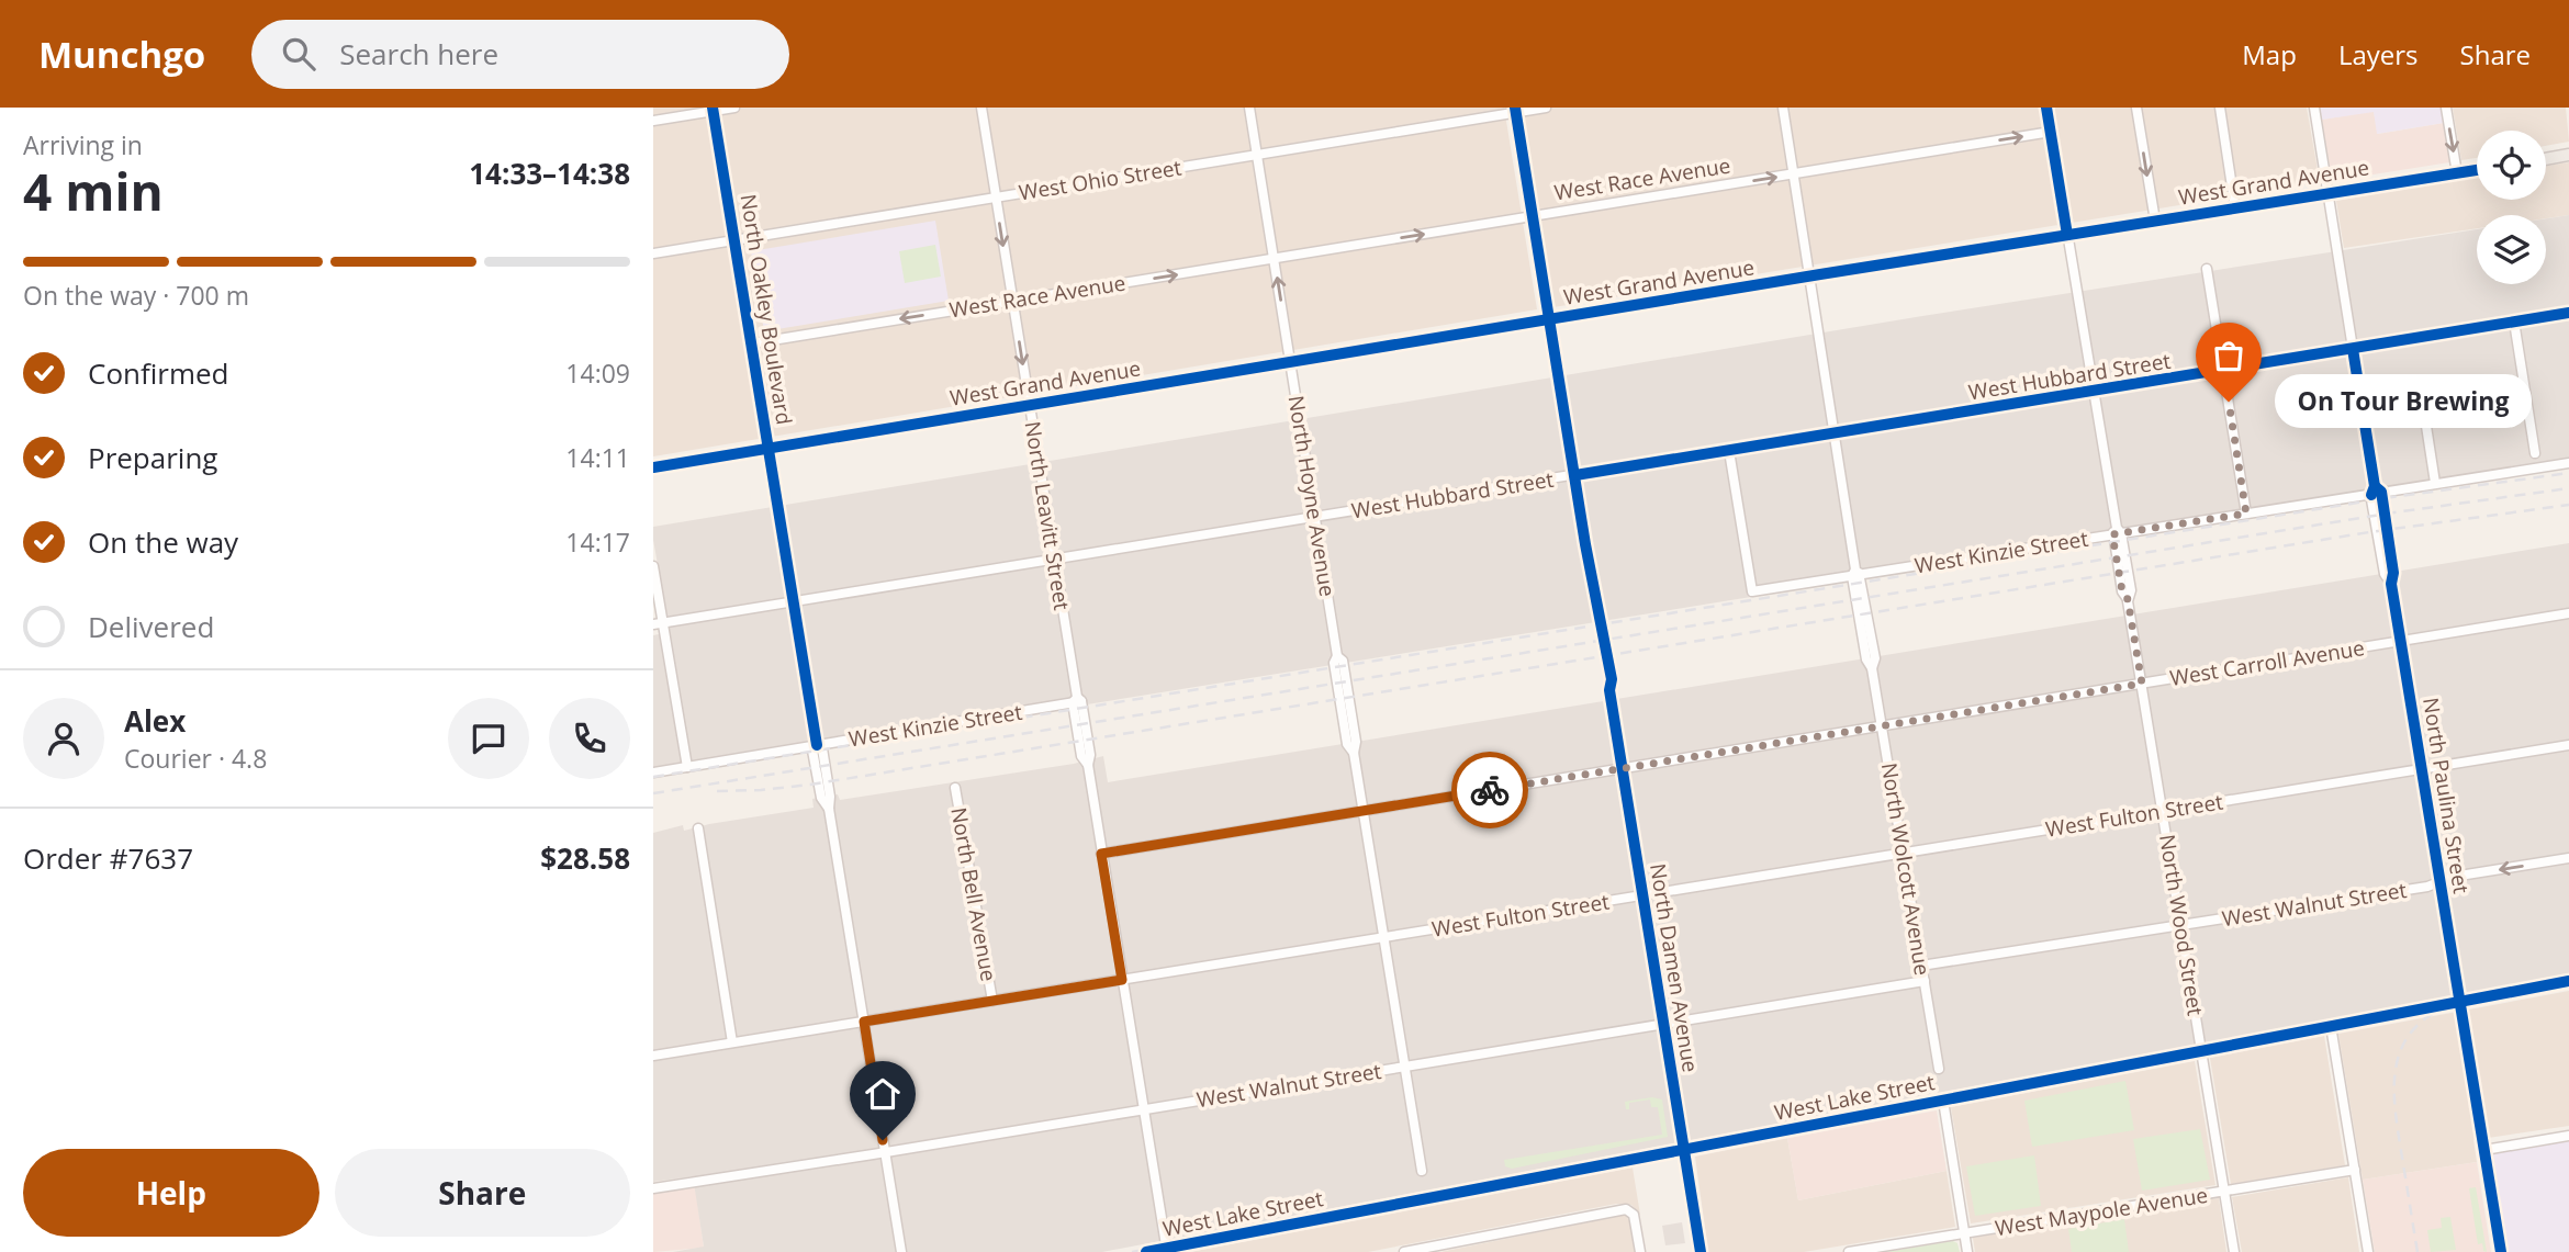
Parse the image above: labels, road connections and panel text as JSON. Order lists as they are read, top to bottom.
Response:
{
  "streets": {
    "main road": ["West Grand Avenue", "North Damen Avenue", "West Lake Street"],
    "street": [
      "West Race Avenue",
      "West Ohio Street",
      "North Oakley Boulevard",
      "West Hubbard Street",
      "North Hoyne Avenue",
      "North Leavitt Street",
      "West Kinzie Street",
      "West Carroll Avenue",
      "North Paulina Street",
      "West Fulton Street",
      "North Wolcott Avenue",
      "North Bell Avenue",
      "West Walnut Street",
      "North Wood Street",
      "West Maypole Avenue"
    ]
  },
  "crossings": [
    ["West Race Avenue", "North Oakley Boulevard"],
    ["West Race Avenue", "North Hoyne Avenue"],
    ["West Race Avenue", "North Leavitt Street"],
    ["West Race Avenue", "North Wolcott Avenue"],
    ["West Race Avenue", "North Wood Street"],
    ["West Race Avenue", "North Damen Avenue"],
    ["West Ohio Street", "North Oakley Boulevard"],
    ["West Ohio Street", "North Hoyne Avenue"],
    ["West Ohio Street", "North Leavitt Street"],
    ["West Ohio Street", "North Damen Avenue"],
    ["West Grand Avenue", "North Oakley Boulevard"],
    ["West Grand Avenue", "North Hoyne Avenue"],
    ["West Grand Avenue", "North Leavitt Street"],
    ["West Grand Avenue", "North Paulina Street"],
    ["West Grand Avenue", "North Wolcott Avenue"],
    ["West Grand Avenue", "North Wood Street"],
    ["West Grand Avenue", "North Damen Avenue"],
    ["North Oakley Boulevard", "West Hubbard Street"],
    ["North Oakley Boulevard", "West Kinzie Street"],
    ["North Oakley Boulevard", "West Fulton Street"],
    ["North Oakley Boulevard", "West Walnut Street"],
    ["West Hubbard Street", "North Hoyne Avenue"],
    ["West Hubbard Street", "North Leavitt Street"],
    ["West Hubbard Street", "West Kinzie Street"],
    ["West Hubbard Street", "North Paulina Street"],
    ["West Hubbard Street", "North Wolcott Avenue"],
    ["West Hubbard Street", "North Wood Street"],
    ["West Hubbard Street", "North Damen Avenue"],
    ["North Hoyne Avenue", "West Carroll Avenue"],
    ["North Hoyne Avenue", "West Fulton Street"],
    ["North Hoyne Avenue", "West Walnut Street"],
    ["North Leavitt Street", "West Kinzie Street"],
    ["North Leavitt Street", "West Carroll Avenue"],
    ["North Leavitt Street", "West Fulton Street"],
    ["North Leavitt Street", "West Walnut Street"],
    ["North Leavitt Street", "West Lake Street"],
    ["West Kinzie Street", "North Paulina Street"],
    ["West Kinzie Street", "North Wolcott Avenue"],
    ["West Kinzie Street", "North Wood Street"],
    ["West Carroll Avenue", "North Paulina Street"],
    ["West Carroll Avenue", "North Wolcott Avenue"],
    ["West Carroll Avenue", "North Wood Street"],
    ["West Carroll Avenue", "North Damen Avenue"],
    ["North Paulina Street", "West Fulton Street"],
    ["North Paulina Street", "West Walnut Street"],
    ["North Paulina Street", "West Lake Street"],
    ["West Fulton Street", "North Wolcott Avenue"],
    ["West Fulton Street", "North Bell Avenue"],
    ["West Fulton Street", "North Wood Street"],
    ["West Fulton Street", "North Damen Avenue"],
    ["North Wolcott Avenue", "West Walnut Street"],
    ["West Walnut Street", "North Wood Street"],
    ["West Walnut Street", "North Damen Avenue"],
    ["North Wood Street", "West Lake Street"],
    ["North Wood Street", "West Maypole Avenue"],
    ["North Damen Avenue", "West Lake Street"]
  ],
  "places": ["On Tour Brewing"],
  "page": {
    "header": "Munchgo",
    "search": "Search here",
    "nav": ["Map", "Layers", "Share"],
    "heading": ["4 min", "Arriving in", "14:33–14:38"],
    "panel": [
      "Alex",
      "Courier · 4.8",
      "Order #7637",
      "$28.58"
    ],
    "bar": "On the way · 700 m",
    "list": [
      ["Confirmed", "14:09"],
      ["Preparing", "14:11"],
      ["On the way", "14:17"],
      "Delivered"
    ],
    "bubble": "On Tour Brewing",
    "buttons": ["Help", "Share"]
  }
}
